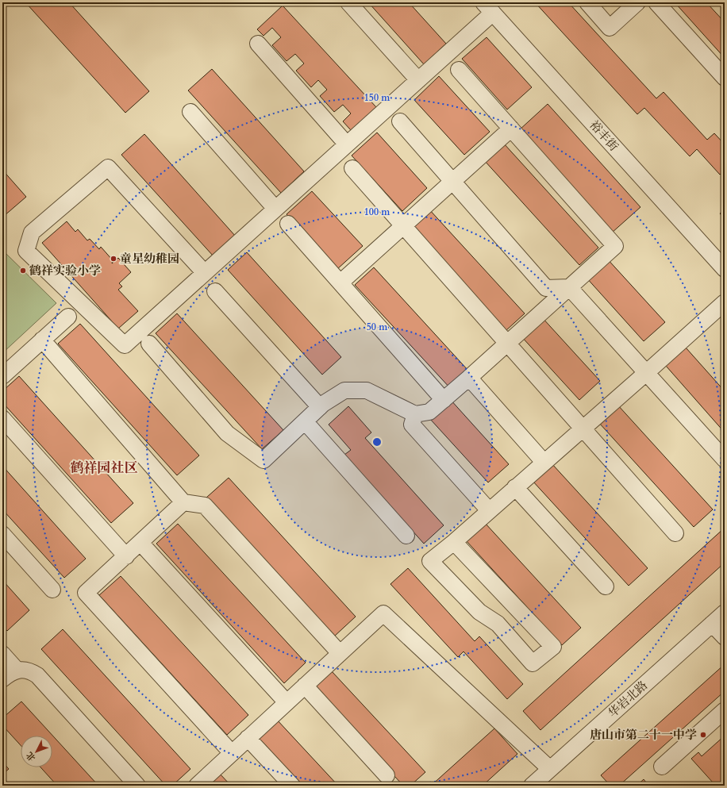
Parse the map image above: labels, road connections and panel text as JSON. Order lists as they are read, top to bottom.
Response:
{
  "streets": {
    "street": ["裕丰街", "华岩北路"]
  },
  "districts": ["鹤祥园社区"],
  "places": ["童星幼稚园", "鹤祥实验小学", "唐山市第二十一中学"],
  "north": "bottom left",
  "rings": ["150 m", "100 m", "50 m"]
}
